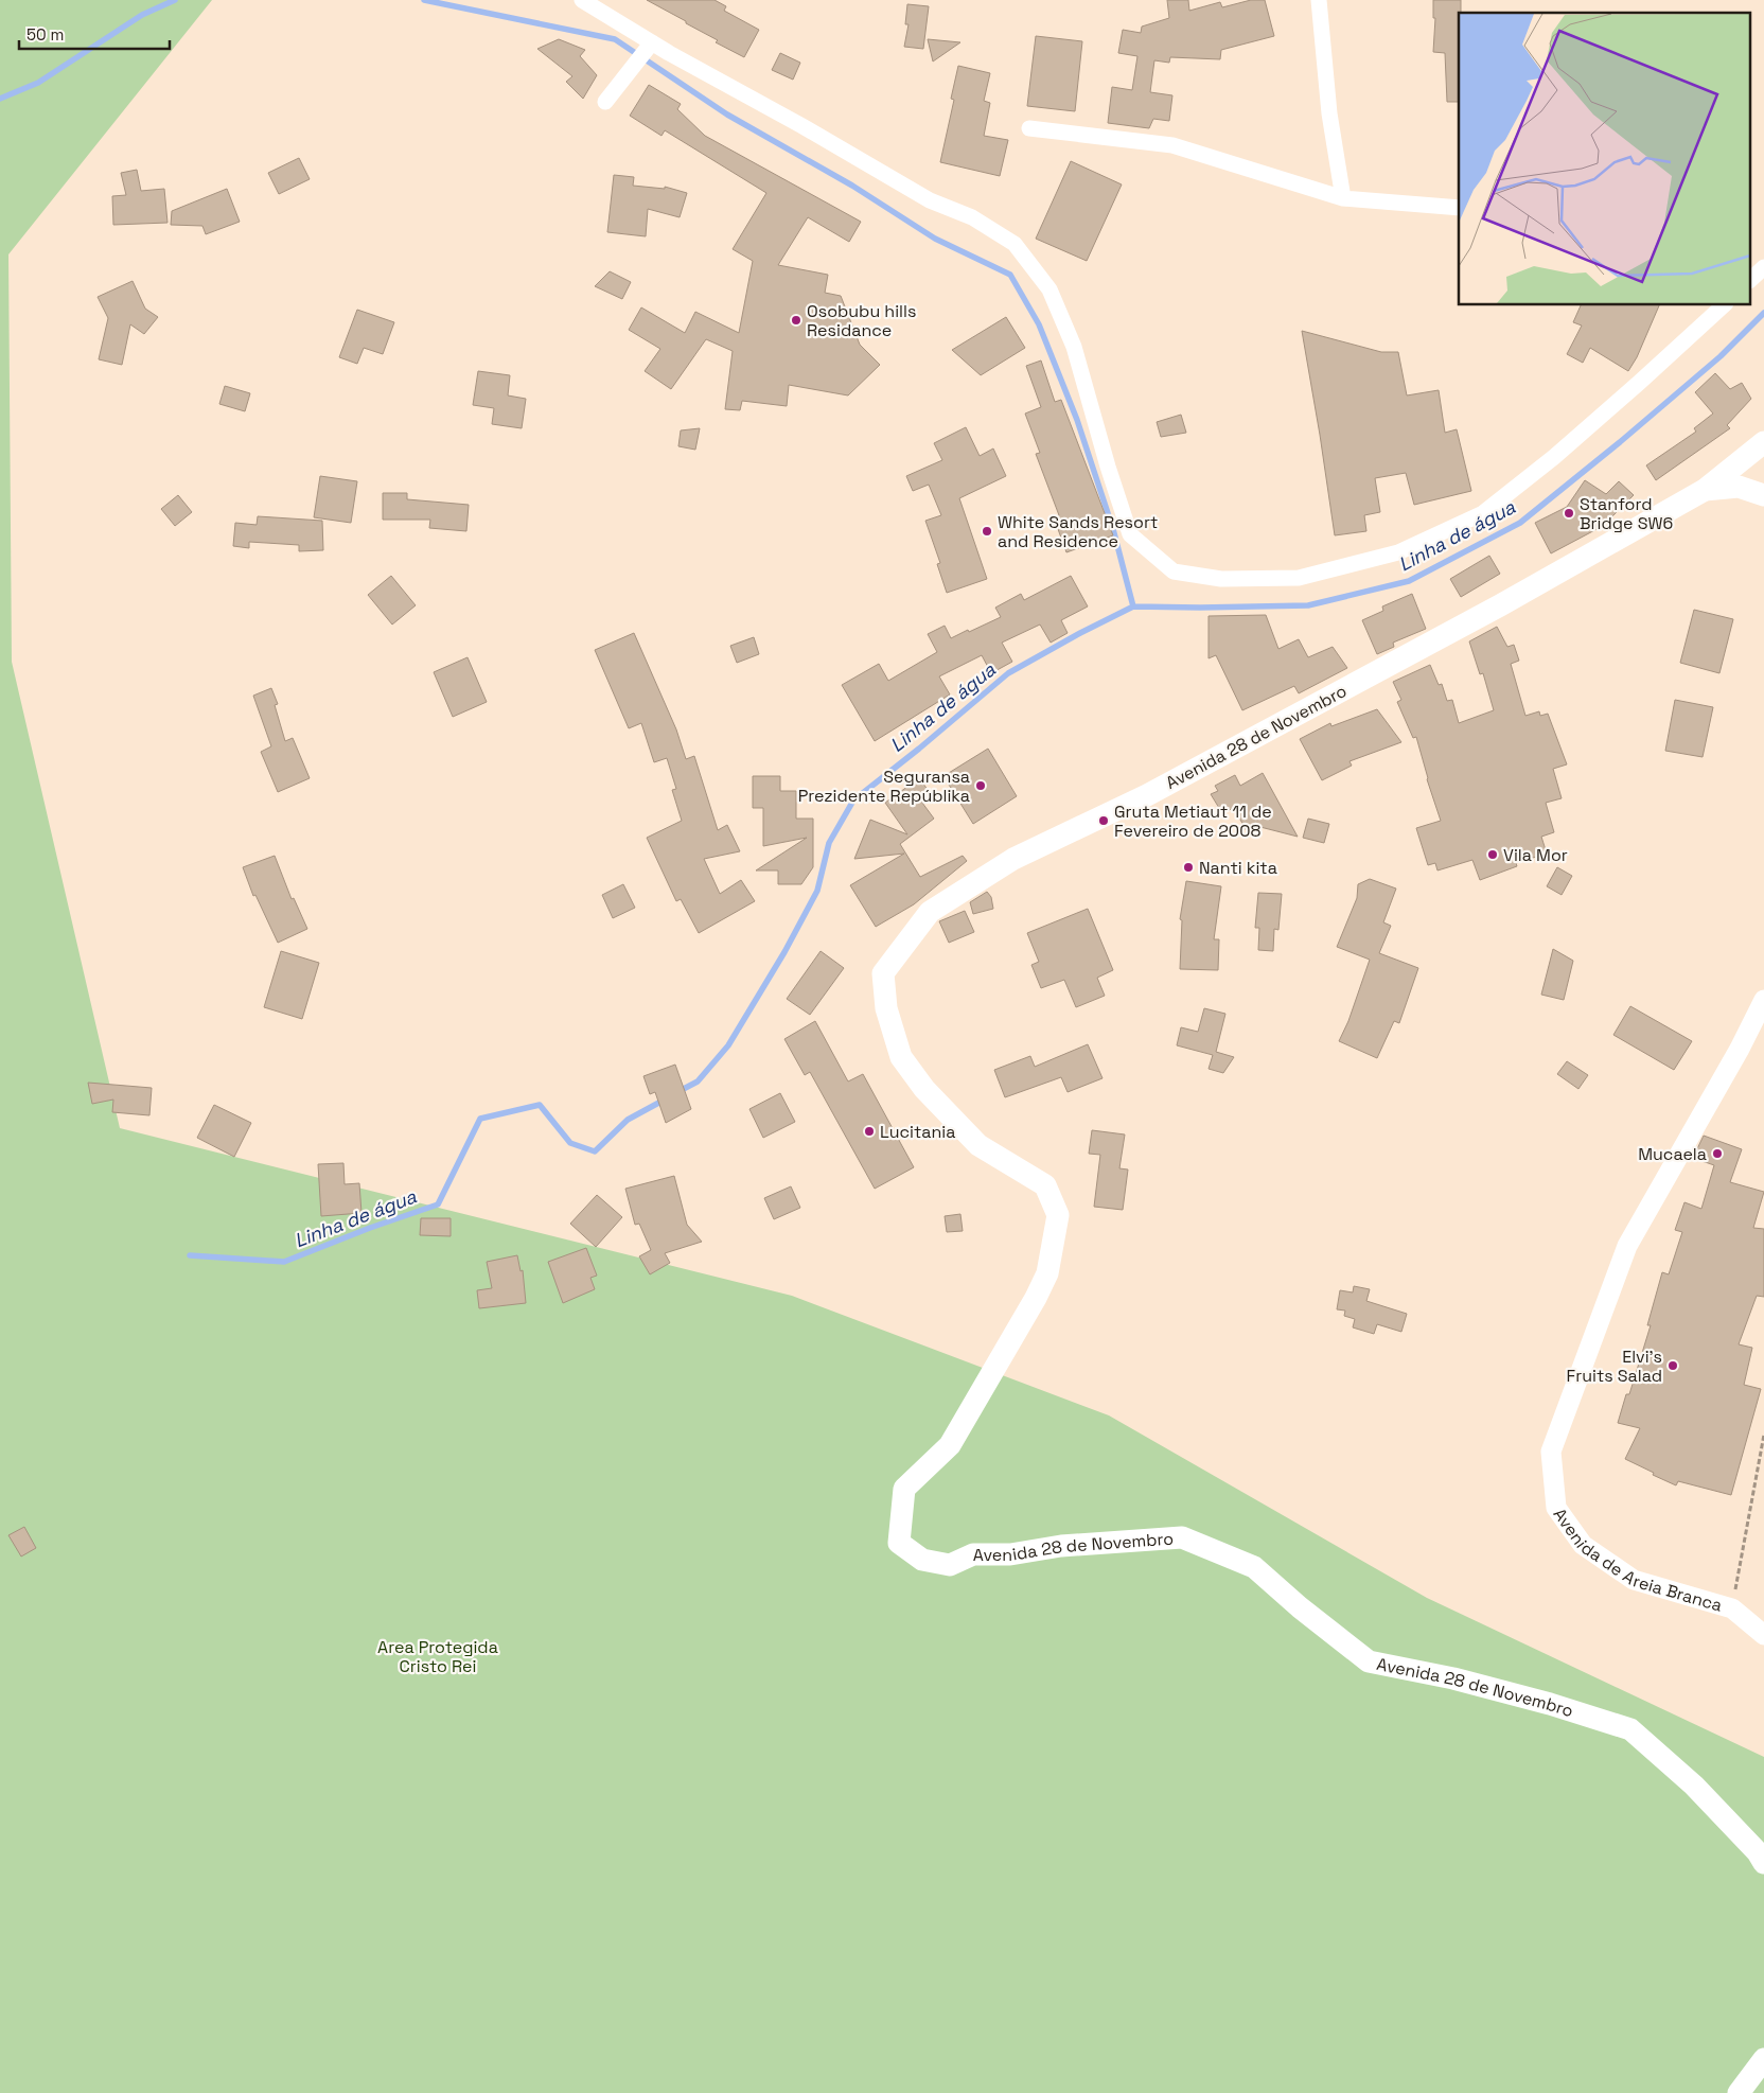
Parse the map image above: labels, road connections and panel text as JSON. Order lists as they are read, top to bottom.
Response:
{
  "streets": {
    "main road": ["Avenida 28 de Novembro"],
    "street": ["Avenida de Areia Branca"]
  },
  "water": ["Linha de água"],
  "parks": ["Area Protegida Cristo Rei"],
  "places": [
    "Osobubu hills Residance",
    "Stanford Bridge SW6",
    "White Sands Resort and Residence",
    "Seguransa Prezidente Repúblika",
    "Gruta Metiaut 11 de Fevereiro de 2008",
    "Vila Mor",
    "Nanti kita",
    "Lucitania",
    "Mucaela",
    "Elvi's Fruits Salad"
  ],
  "scale_bar": "50 m"
}
